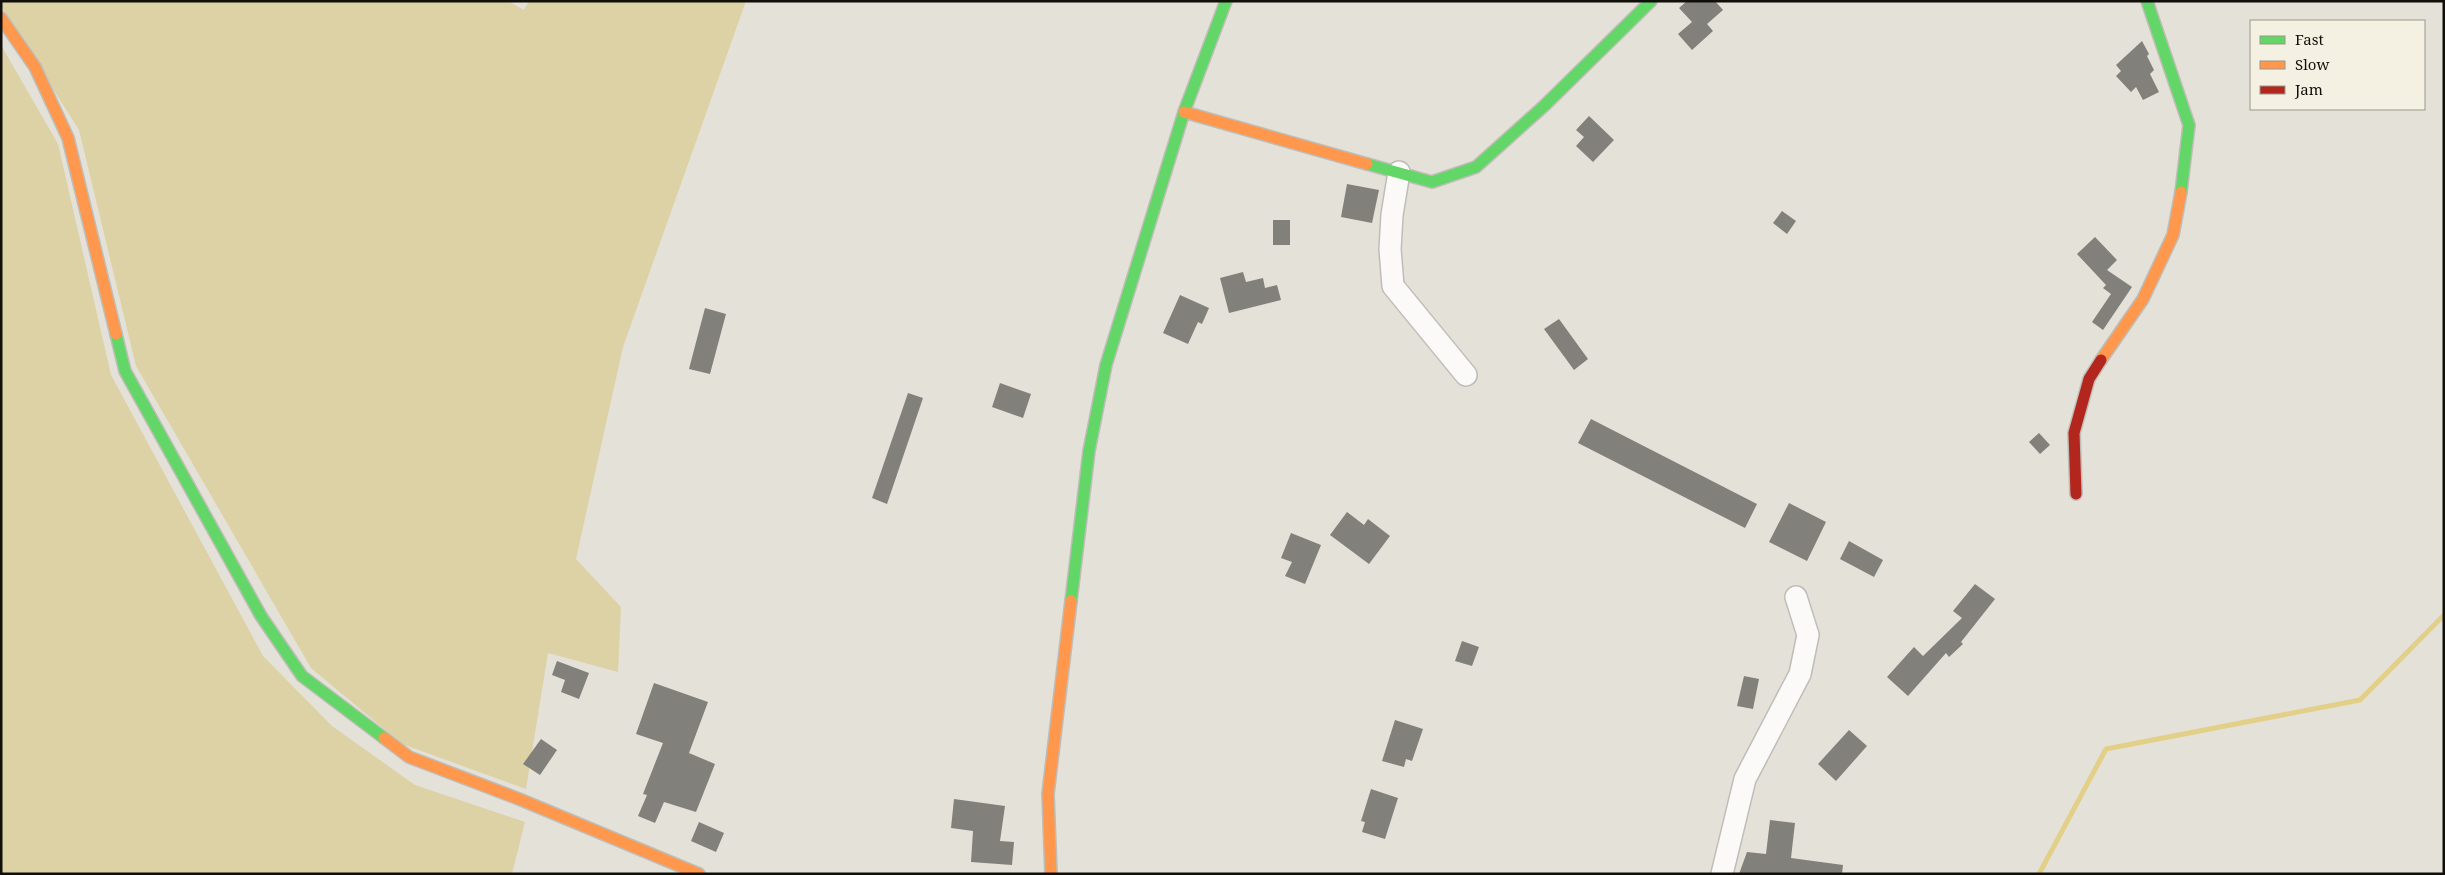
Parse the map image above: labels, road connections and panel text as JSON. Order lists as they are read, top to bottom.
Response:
{
  "legend": ["Fast", "Slow", "Jam"]
}
